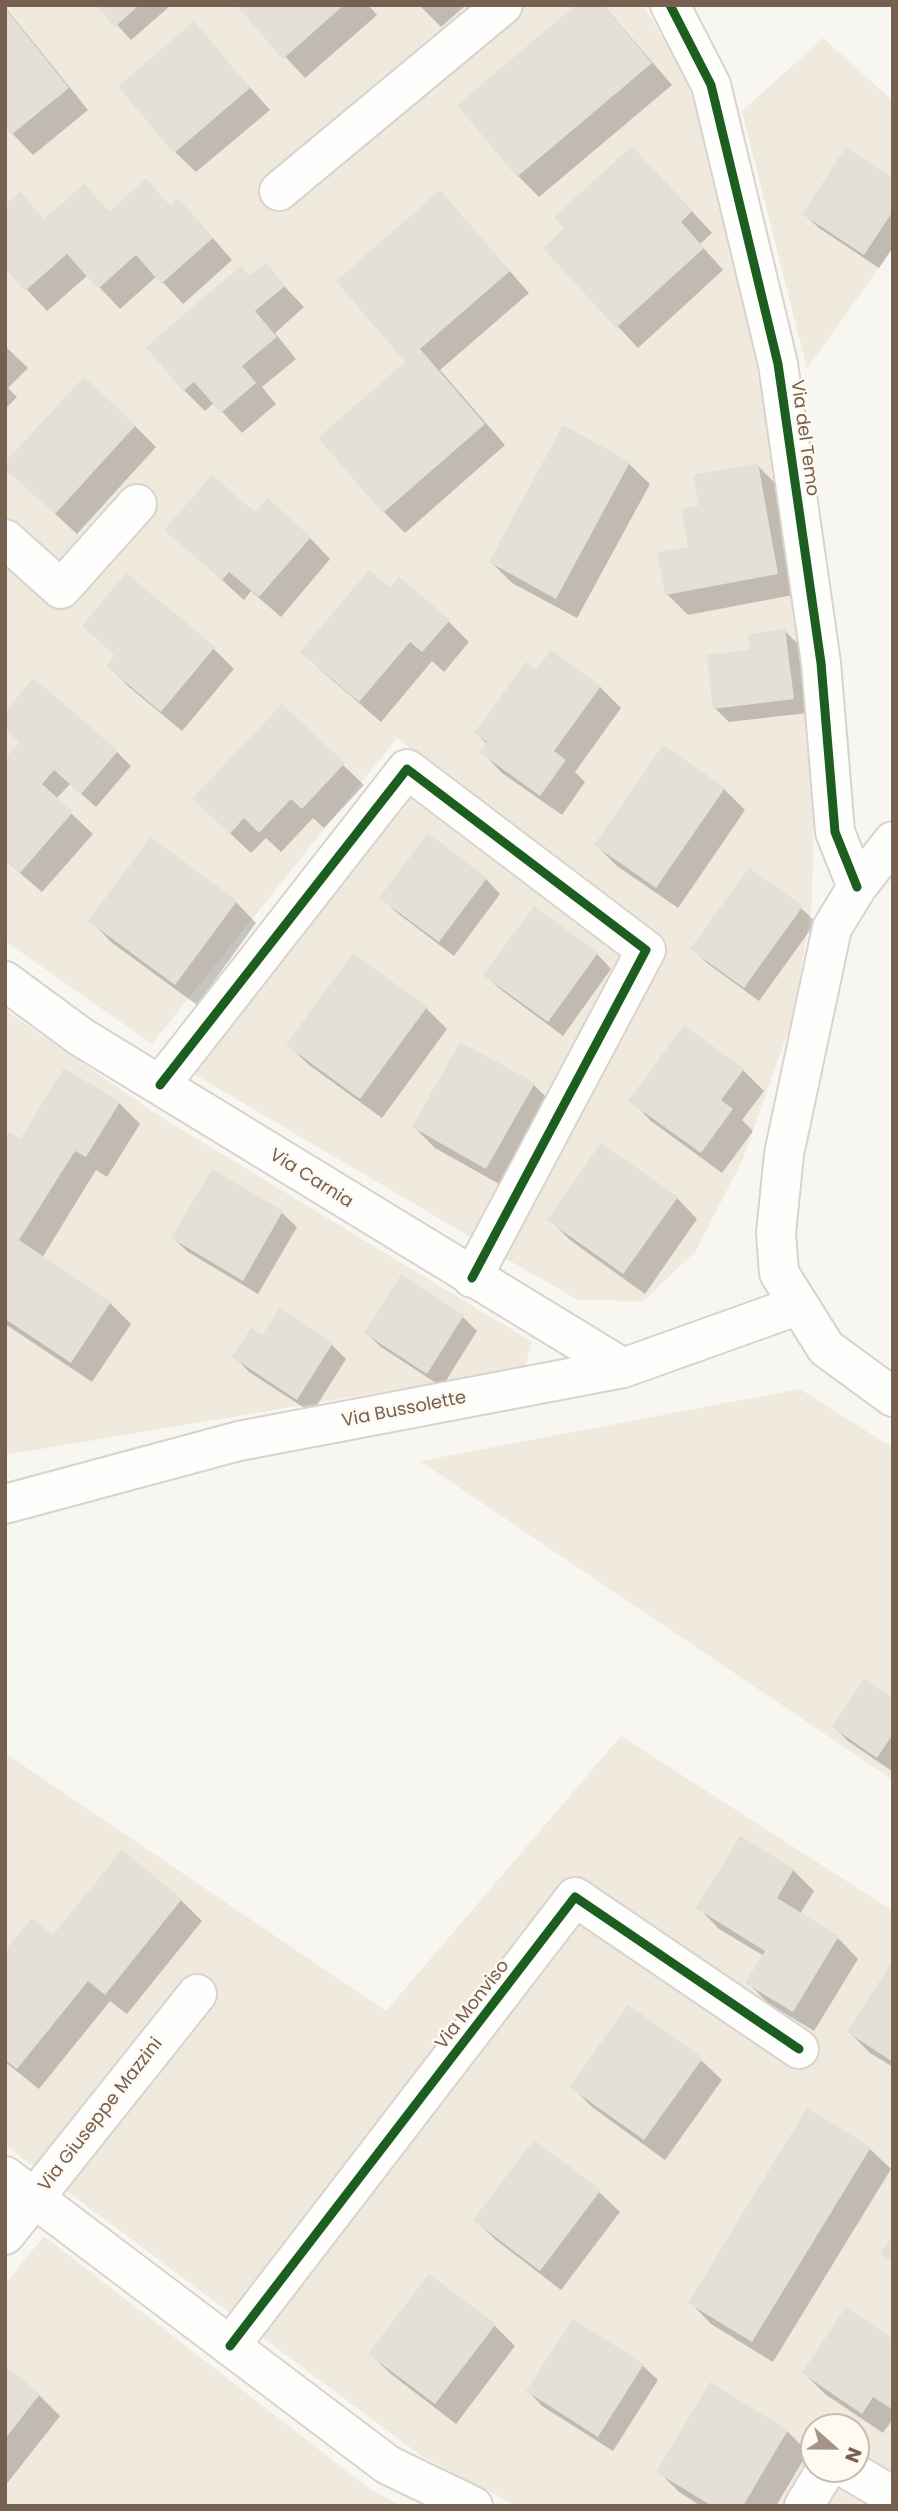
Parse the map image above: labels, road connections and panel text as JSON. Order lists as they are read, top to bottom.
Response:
{
  "streets": {
    "street": [
      "Via del Temo",
      "Via Carnia",
      "Via Bussolette",
      "Via Monviso",
      "Via Giuseppe Mazzini"
    ]
  },
  "crossings": [
    ["Via Carnia", "Via Bussolette"]
  ],
  "north": "right"
}
